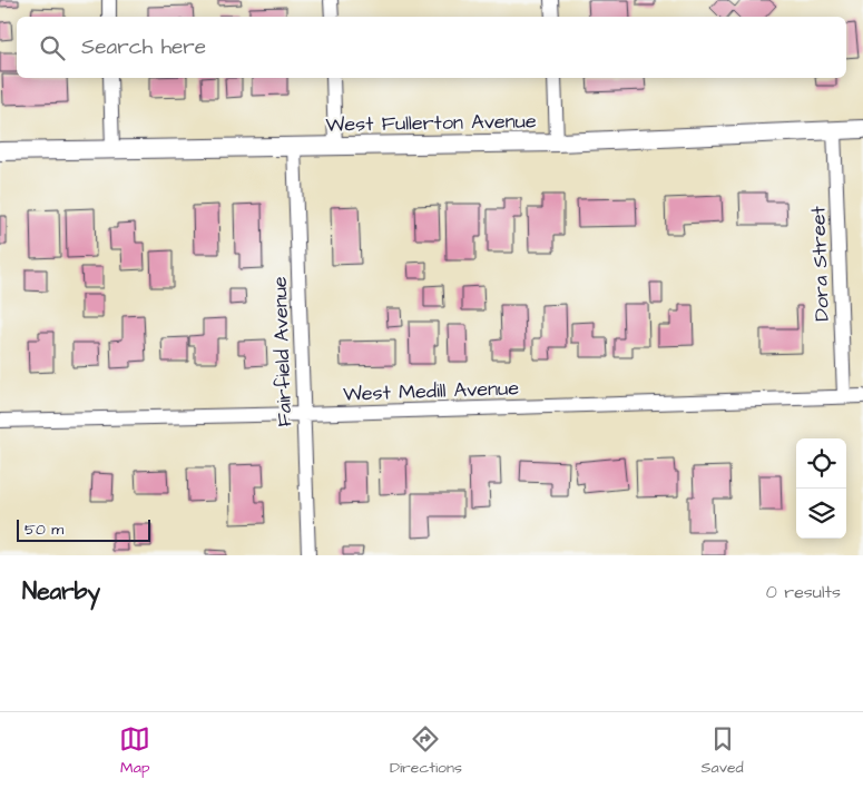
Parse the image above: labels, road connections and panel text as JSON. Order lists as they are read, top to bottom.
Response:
{
  "streets": {
    "street": [
      "West Fullerton Avenue",
      "Dora Street",
      "Fairfield Avenue",
      "West Medill Avenue"
    ]
  },
  "crossings": [
    ["West Fullerton Avenue", "Dora Street"],
    ["West Fullerton Avenue", "Fairfield Avenue"],
    ["Dora Street", "West Medill Avenue"],
    ["Fairfield Avenue", "West Medill Avenue"]
  ],
  "scale_bar": "50 m",
  "page": {
    "search": "Search here",
    "scale": "50 m",
    "heading": ["Nearby", "0 results"],
    "nav": ["Map", "Directions", "Saved"]
  }
}
